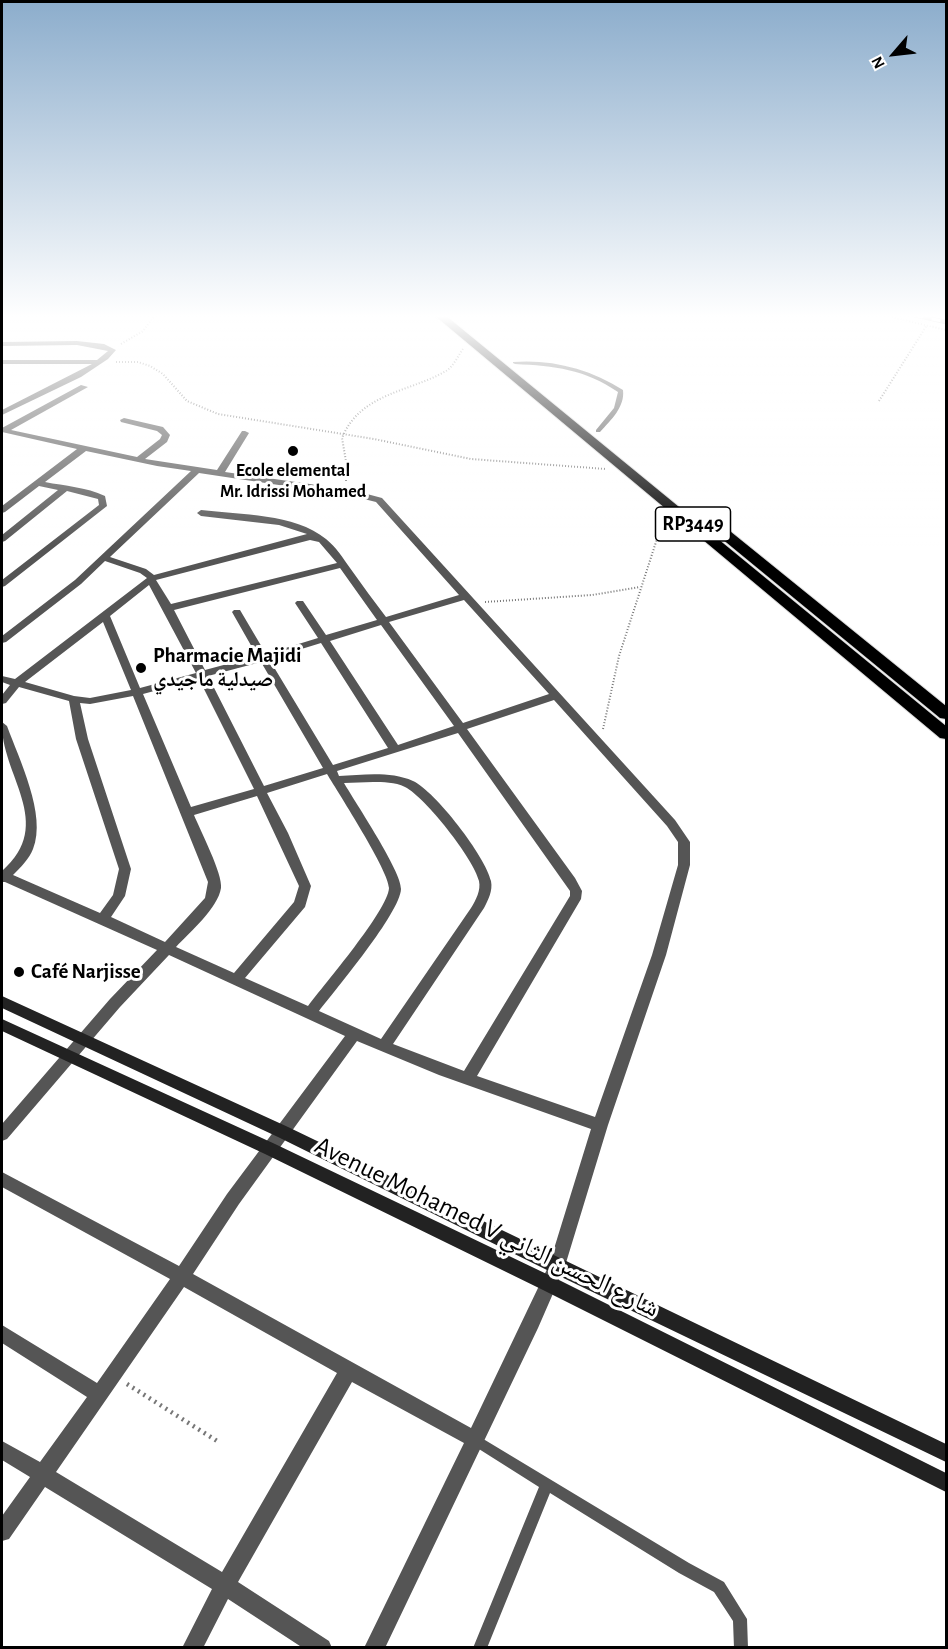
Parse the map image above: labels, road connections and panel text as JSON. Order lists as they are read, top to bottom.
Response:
{
  "streets": {
    "highway": ["RP3449"],
    "main road": ["Avenue Mohamed V شارع الحسن الثاني"]
  },
  "places": ["Ecole elemental Mr. Idrissi Mohamed", "Pharmacie Majidi صيدلية ماجيدي", "Café Narjisse"],
  "north": "bottom left"
}
